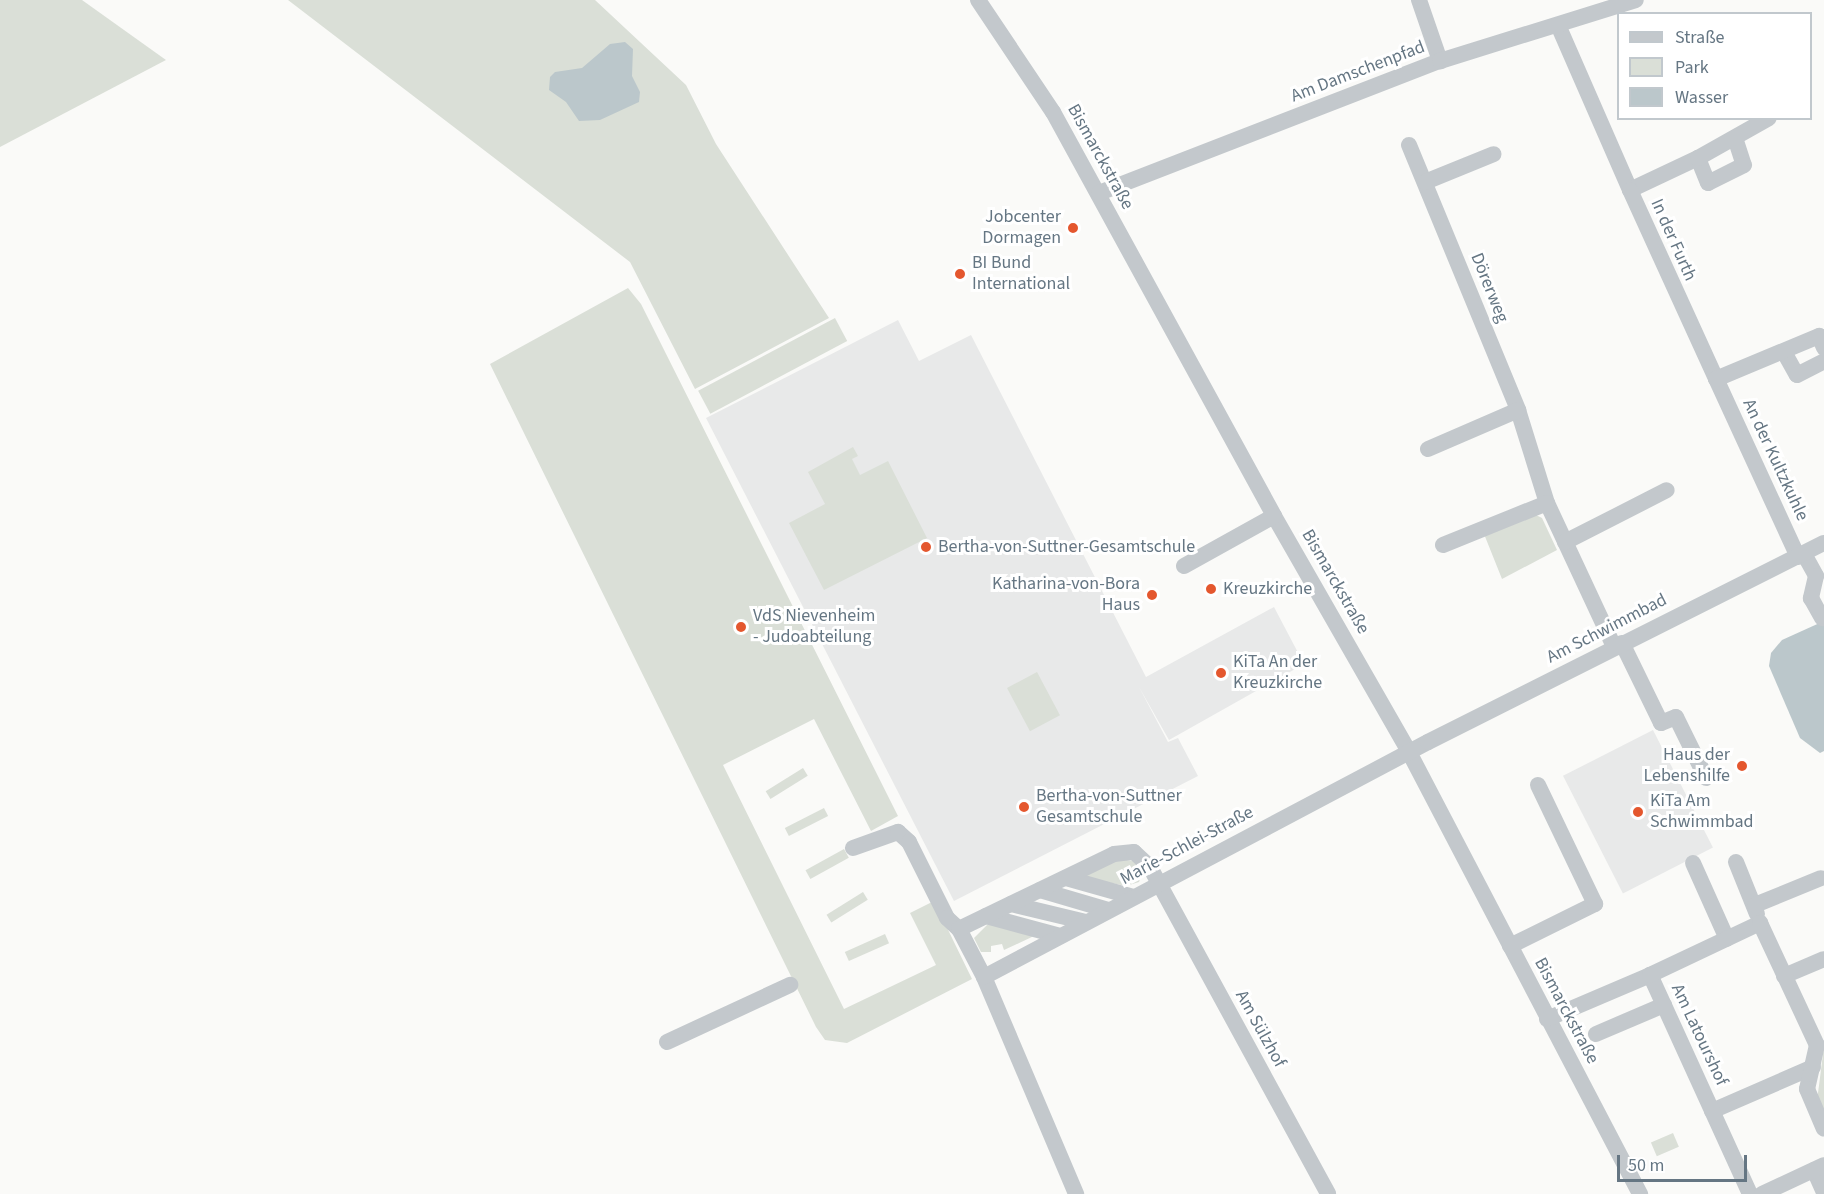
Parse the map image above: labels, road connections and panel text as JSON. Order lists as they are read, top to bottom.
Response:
{
  "streets": {
    "street": [
      "Am Damschenpfad",
      "Bismarckstraße",
      "In der Furth",
      "Dörerweg",
      "An der Kultzkuhle",
      "Am Schwimmbad",
      "Marie-Schlei-Straße",
      "Am Sülzhof",
      "Am Latourshof"
    ]
  },
  "crossings": [
    ["Am Damschenpfad", "Bismarckstraße"],
    ["Am Damschenpfad", "In der Furth"],
    ["Bismarckstraße", "Am Schwimmbad"],
    ["Bismarckstraße", "Marie-Schlei-Straße"],
    ["Bismarckstraße", "Am Latourshof"],
    ["In der Furth", "An der Kultzkuhle"],
    ["Dörerweg", "Am Schwimmbad"],
    ["An der Kultzkuhle", "Am Schwimmbad"],
    ["Am Schwimmbad", "Marie-Schlei-Straße"],
    ["Marie-Schlei-Straße", "Am Sülzhof"]
  ],
  "places": [
    "Jobcenter Dormagen",
    "BI Bund International",
    "Bertha-von-Suttner-Gesamtschule",
    "Kreuzkirche",
    "Katharina-von-Bora Haus",
    "VdS Nievenheim - Judoabteilung",
    "KiTa An der Kreuzkirche",
    "Haus der Lebenshilfe",
    "Bertha-von-Suttner Gesamtschule",
    "KiTa Am Schwimmbad"
  ],
  "legend": ["Straße", "Park", "Wasser"],
  "scale_bar": "50 m"
}
